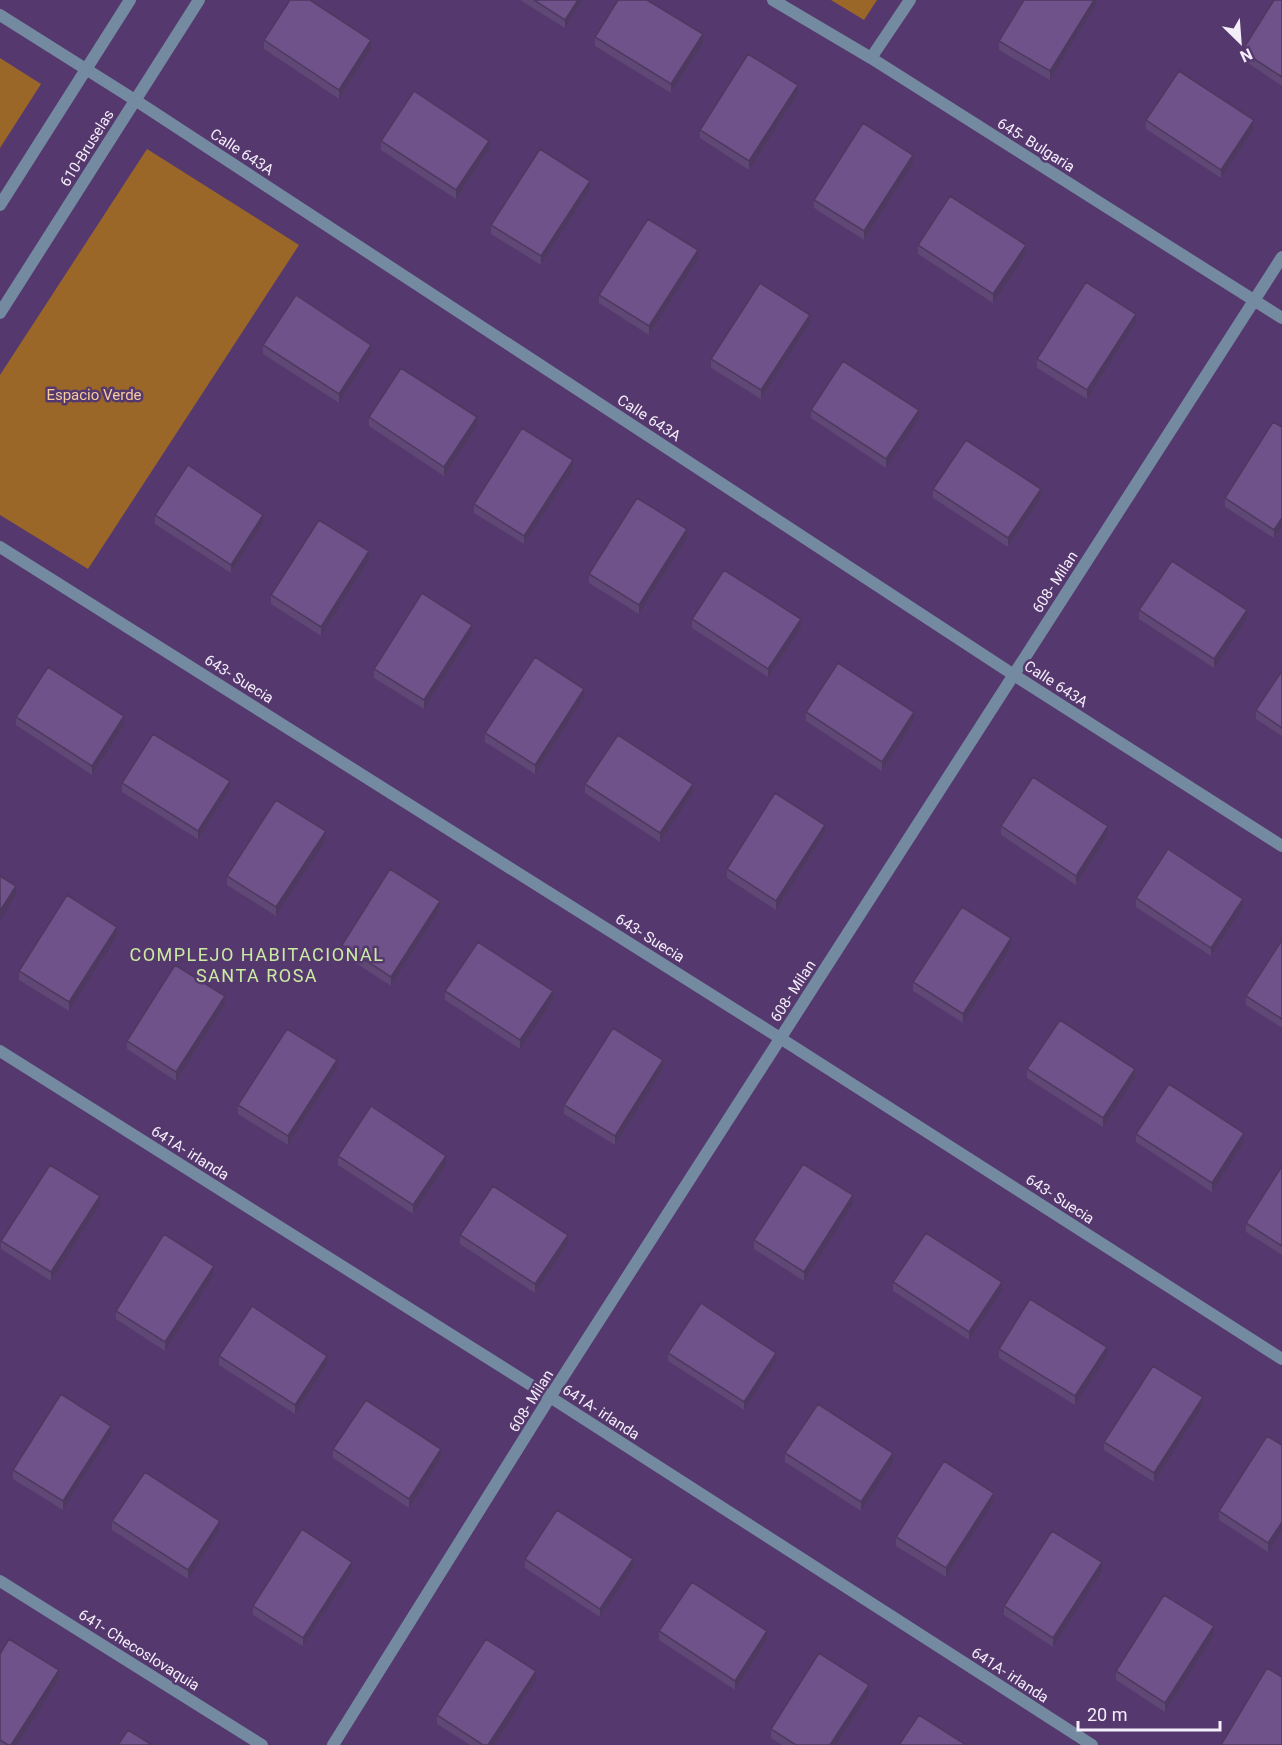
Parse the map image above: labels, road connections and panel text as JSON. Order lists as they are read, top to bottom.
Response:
{
  "streets": {
    "street": [
      "645- Bulgaria",
      "610-Bruselas",
      "Calle 643A",
      "608- Milan",
      "643- Suecia",
      "641A- irlanda",
      "641- Checoslovaquia"
    ]
  },
  "crossings": [
    ["645- Bulgaria", "608- Milan"],
    ["610-Bruselas", "Calle 643A"],
    ["Calle 643A", "608- Milan"],
    ["608- Milan", "643- Suecia"],
    ["608- Milan", "641A- irlanda"]
  ],
  "districts": ["COMPLEJO HABITACIONAL SANTA ROSA"],
  "parks": ["Espacio Verde"],
  "scale_bar": "20 m",
  "north": "bottom right"
}
